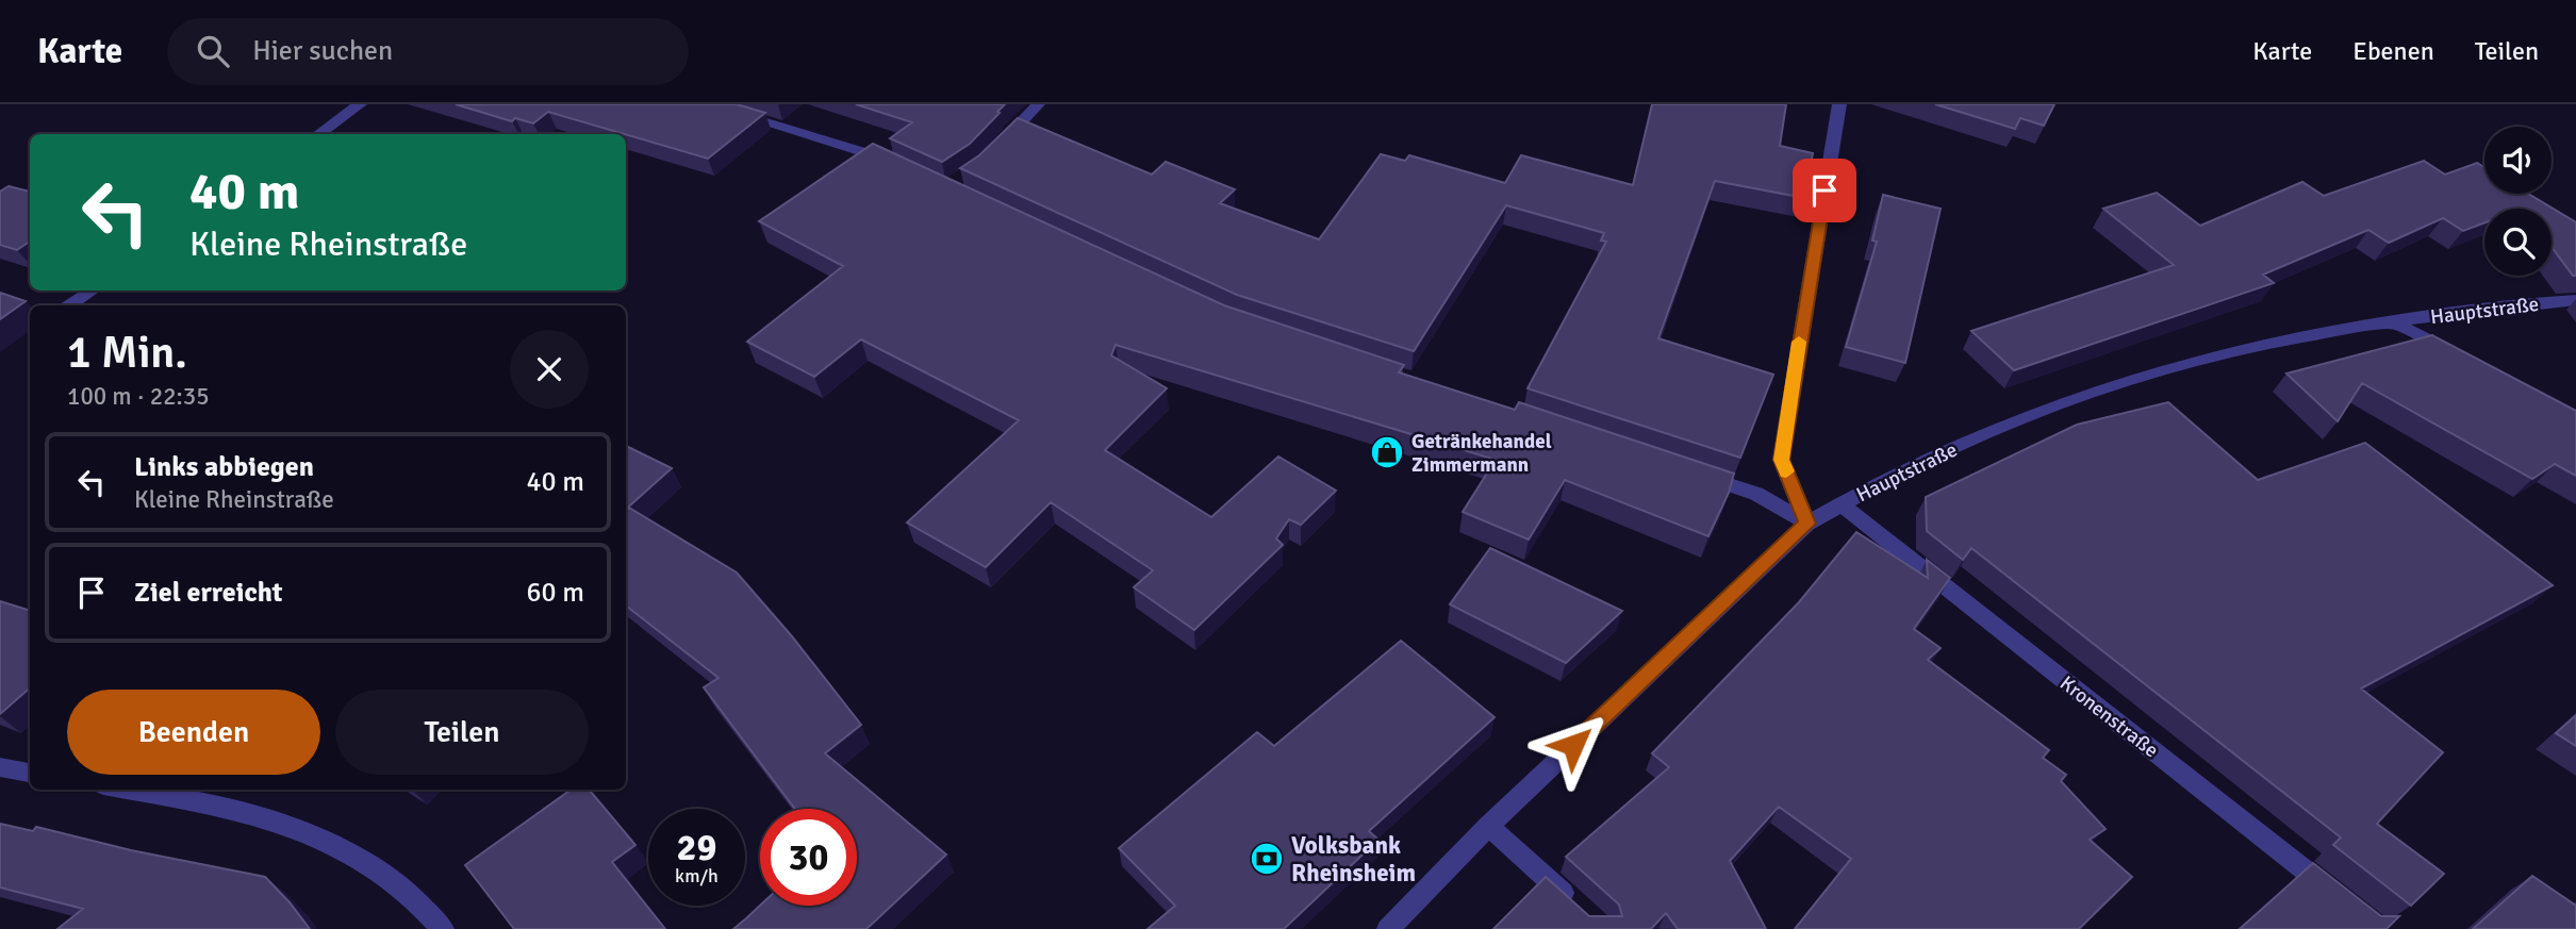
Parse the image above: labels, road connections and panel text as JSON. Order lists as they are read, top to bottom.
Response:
{
  "streets": {
    "street": ["Hauptstraße", "Kronenstraße"]
  },
  "crossings": [
    ["Hauptstraße", "Kronenstraße"]
  ],
  "places": {
    "shop": ["Getränkehandel Zimmermann"],
    "bank": ["Volksbank Rheinsheim"]
  },
  "page": {
    "header": "Karte",
    "search": "Hier suchen",
    "nav": ["Karte", "Ebenen", "Teilen"],
    "turn": ["40 m", "Kleine Rheinstraße"],
    "heading": ["1 Min.", "100 m · 22:35"],
    "list": [
      {
        "name": "Links abbiegen",
        "note": "Kleine Rheinstraße",
        "value": "40 m"
      },
      {
        "name": "Ziel erreicht",
        "value": "60 m"
      }
    ],
    "buttons": ["Beenden", "Teilen"],
    "speed": "29 km/h",
    "limit": "30"
  }
}
